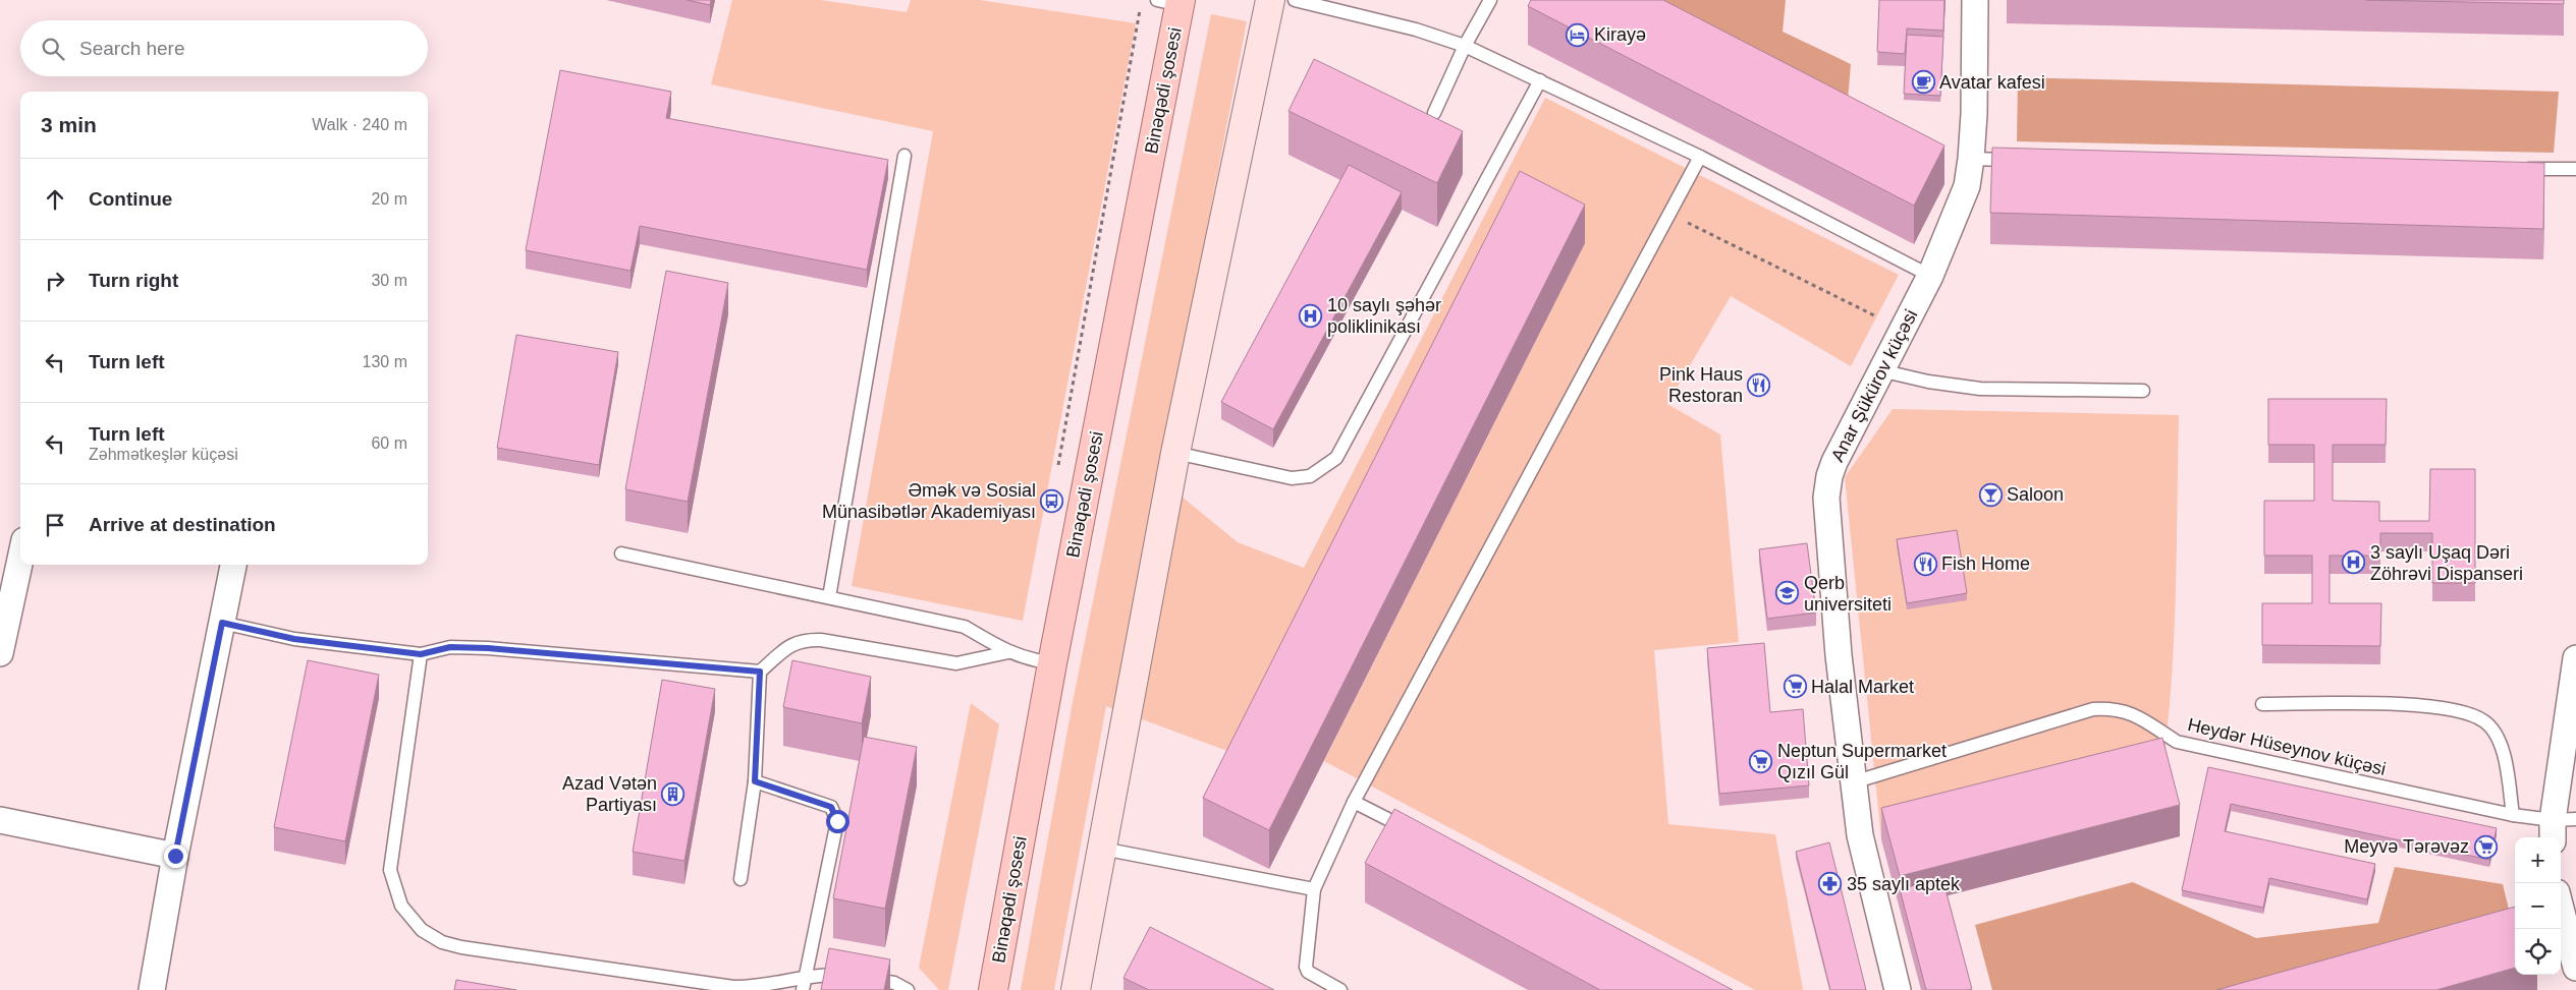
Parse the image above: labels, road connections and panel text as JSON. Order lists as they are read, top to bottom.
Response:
{
  "streets": {
    "main road": ["Binəqədi şosesi"],
    "street": ["Anar Şükürov küçəsi"],
    "lane": ["Heydər Hüseynov küçəsi"]
  },
  "crossings": [
    ["Anar Şükürov küçəsi", "Heydər Hüseynov küçəsi"]
  ],
  "places": {
    "hotel": ["Kirayə"],
    "cafe": ["Avatar kafesi"],
    "hospital": ["10 saylı şəhər poliklinikası", "3 saylı Uşaq Dəri Zöhrəvi Dispanseri"],
    "restaurant": ["Pink Haus Restoran", "Fish Home"],
    "bar": ["Saloon"],
    "bus stop": ["Əmək və Sosial Münasibətlər Akademiyası"],
    "school or university": ["Qerb universiteti"],
    "supermarket": ["Halal Market", "Neptun Supermarket Qızıl Gül", "Meyvə Tərəvəz"],
    "building": ["Azad Vətən Partiyası"],
    "pharmacy": ["35 saylı aptek"]
  },
  "page": {
    "search": "Search here",
    "heading": ["3 min", "Walk · 240 m"],
    "list": [
      ["Continue", "20 m"],
      ["Turn right", "30 m"],
      ["Turn left", "130 m"],
      ["Turn left", "Zəhmətkeşlər küçəsi", "60 m"],
      "Arrive at destination"
    ],
    "map_buttons": ["+", "−"]
  }
}
